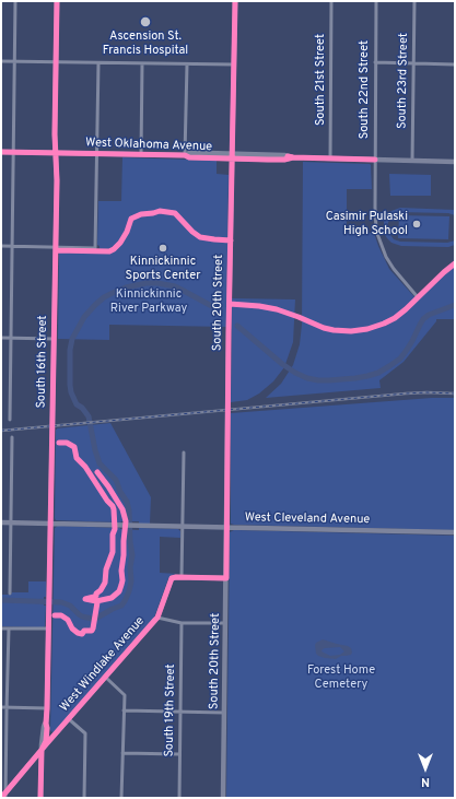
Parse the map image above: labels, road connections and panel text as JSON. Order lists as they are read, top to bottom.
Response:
{
  "streets": {
    "street": [
      "South 21st Street",
      "South 23rd Street",
      "South 22nd Street",
      "West Oklahoma Avenue",
      "South 20th Street",
      "South 16th Street",
      "West Cleveland Avenue",
      "West Windlake Avenue",
      "South 19th Street"
    ]
  },
  "crossings": [
    ["South 21st Street", "West Oklahoma Avenue"],
    ["South 23rd Street", "West Oklahoma Avenue"],
    ["South 22nd Street", "West Oklahoma Avenue"],
    ["West Oklahoma Avenue", "South 20th Street"],
    ["West Oklahoma Avenue", "South 16th Street"],
    ["South 20th Street", "West Cleveland Avenue"],
    ["South 16th Street", "West Cleveland Avenue"],
    ["South 16th Street", "West Windlake Avenue"]
  ],
  "parks": ["Kinnickinnic River Parkway", "Forest Home Cemetery"],
  "places": ["Ascension St. Francis Hospital", "Casimir Pulaski High School", "Kinnickinnic Sports Center"],
  "north": "bottom"
}
